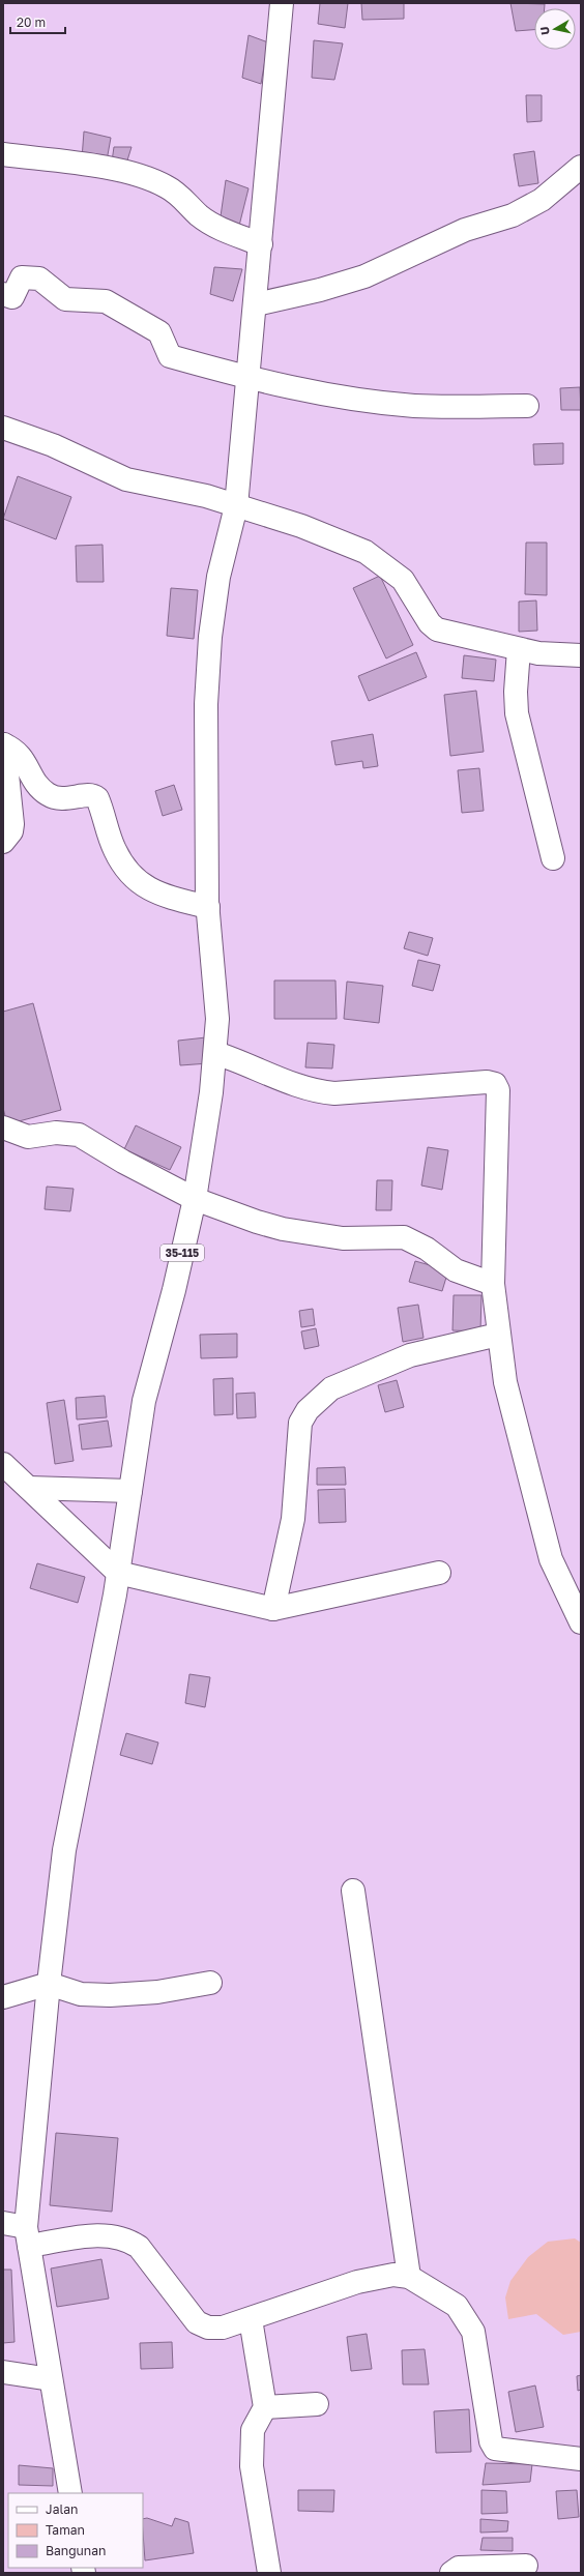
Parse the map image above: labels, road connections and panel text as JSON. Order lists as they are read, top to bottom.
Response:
{
  "streets": {
    "street": ["35-115"]
  },
  "legend": ["Jalan", "Taman", "Bangunan"],
  "scale_bar": "20 m",
  "north": "left"
}
